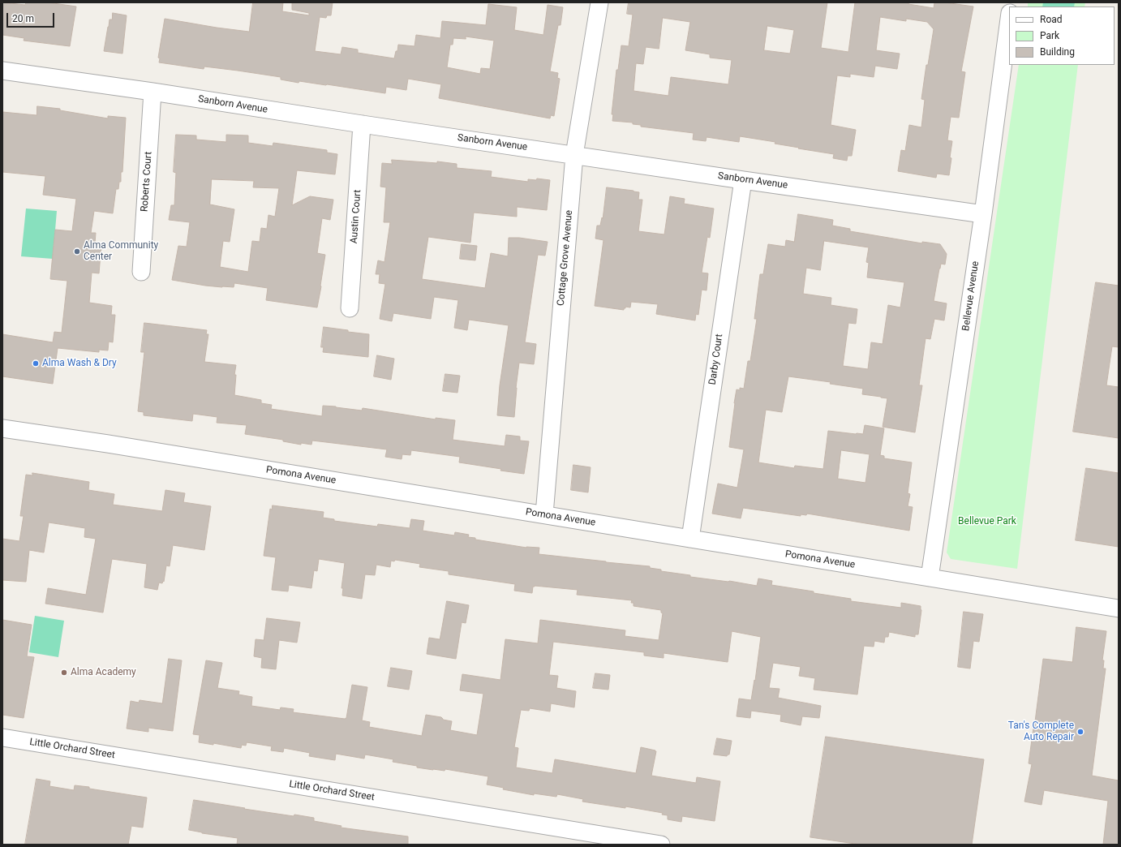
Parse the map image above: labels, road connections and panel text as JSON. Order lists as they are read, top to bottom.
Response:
{
  "streets": {
    "street": [
      "Sanborn Avenue",
      "Roberts Court",
      "Austin Court",
      "Cottage Grove Avenue",
      "Bellevue Avenue",
      "Darby Court",
      "Pomona Avenue",
      "Little Orchard Street"
    ]
  },
  "crossings": [
    ["Sanborn Avenue", "Roberts Court"],
    ["Sanborn Avenue", "Austin Court"],
    ["Sanborn Avenue", "Cottage Grove Avenue"],
    ["Sanborn Avenue", "Bellevue Avenue"],
    ["Sanborn Avenue", "Darby Court"],
    ["Cottage Grove Avenue", "Pomona Avenue"],
    ["Bellevue Avenue", "Pomona Avenue"],
    ["Darby Court", "Pomona Avenue"]
  ],
  "parks": ["Bellevue Park"],
  "places": [
    "Alma Community Center",
    "Alma Wash & Dry",
    "Alma Academy",
    "Tan's Complete Auto Repair"
  ],
  "legend": ["Road", "Park", "Building"],
  "scale_bar": "20 m"
}
